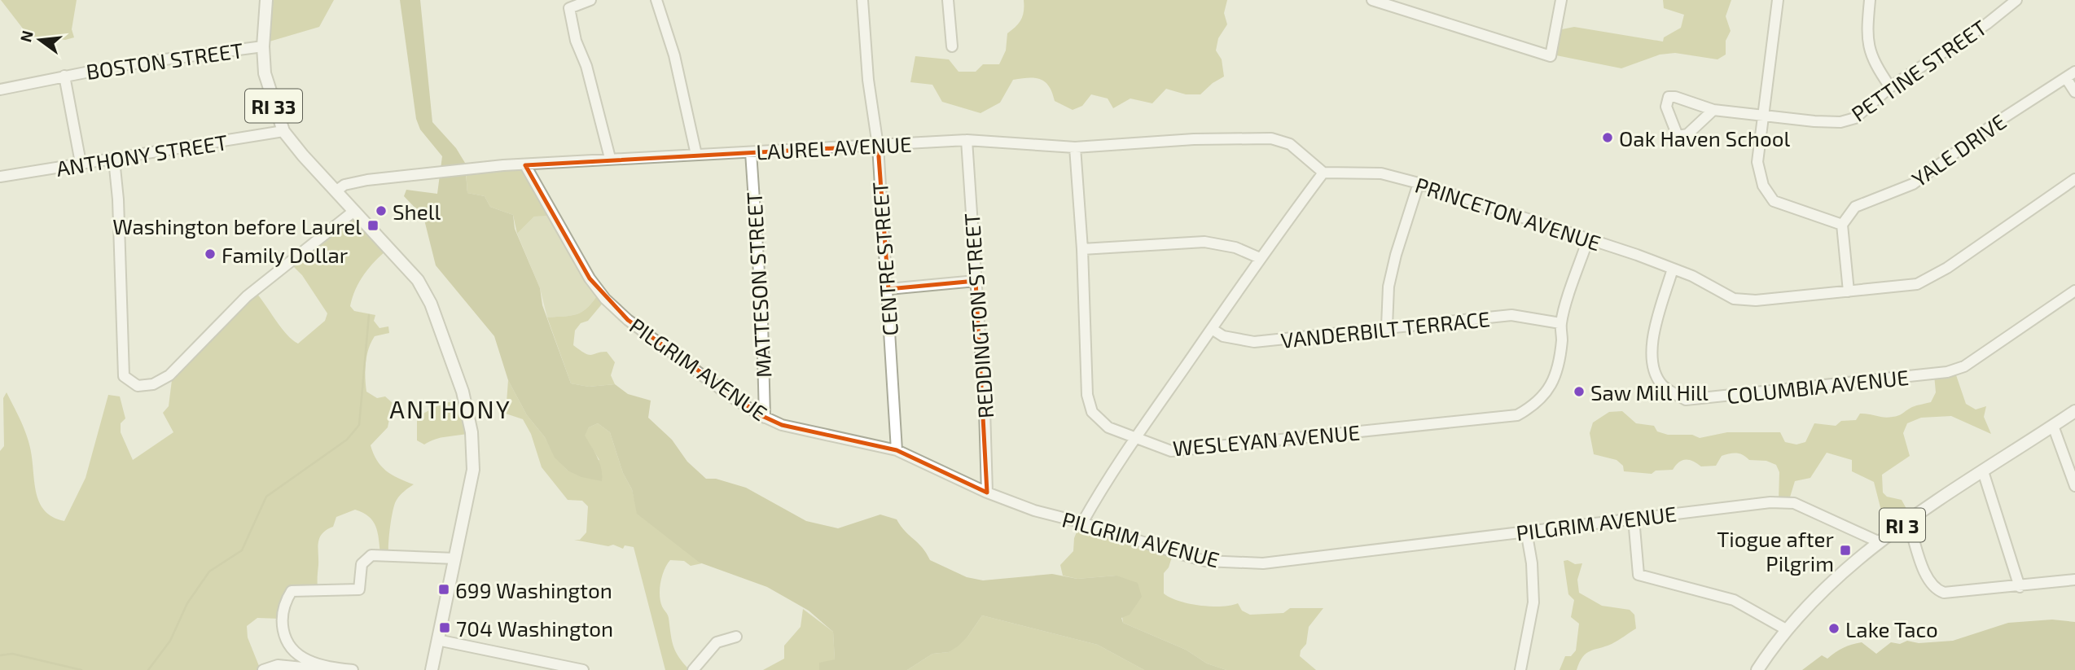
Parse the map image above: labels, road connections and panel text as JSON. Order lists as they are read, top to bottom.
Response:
{
  "streets": {
    "main road": ["RI 33", "RI 3"],
    "street": [
      "BOSTON STREET",
      "PETTINE STREET",
      "LAUREL AVENUE",
      "YALE DRIVE",
      "ANTHONY STREET",
      "PRINCETON AVENUE",
      "CENTRE STREET",
      "MATTESON STREET",
      "REDDINGTON STREET",
      "VANDERBILT TERRACE",
      "PILGRIM AVENUE",
      "COLUMBIA AVENUE",
      "WESLEYAN AVENUE"
    ]
  },
  "crossings": [
    ["BOSTON STREET", "RI 33"],
    ["RI 33", "LAUREL AVENUE"],
    ["RI 33", "ANTHONY STREET"],
    ["LAUREL AVENUE", "PRINCETON AVENUE"],
    ["LAUREL AVENUE", "CENTRE STREET"],
    ["LAUREL AVENUE", "MATTESON STREET"],
    ["LAUREL AVENUE", "REDDINGTON STREET"],
    ["LAUREL AVENUE", "PILGRIM AVENUE"],
    ["LAUREL AVENUE", "WESLEYAN AVENUE"],
    ["PRINCETON AVENUE", "COLUMBIA AVENUE"],
    ["PRINCETON AVENUE", "WESLEYAN AVENUE"],
    ["CENTRE STREET", "PILGRIM AVENUE"],
    ["MATTESON STREET", "PILGRIM AVENUE"],
    ["REDDINGTON STREET", "PILGRIM AVENUE"],
    ["VANDERBILT TERRACE", "WESLEYAN AVENUE"],
    ["PILGRIM AVENUE", "RI 3"]
  ],
  "districts": ["ANTHONY"],
  "places": {
    "other": [
      "Oak Haven School",
      "Shell",
      "Family Dollar",
      "Saw Mill Hill",
      "Lake Taco"
    ],
    "transit": [
      "Washington before Laurel",
      "Tiogue after Pilgrim",
      "699 Washington",
      "704 Washington"
    ]
  },
  "north": "left"
}
